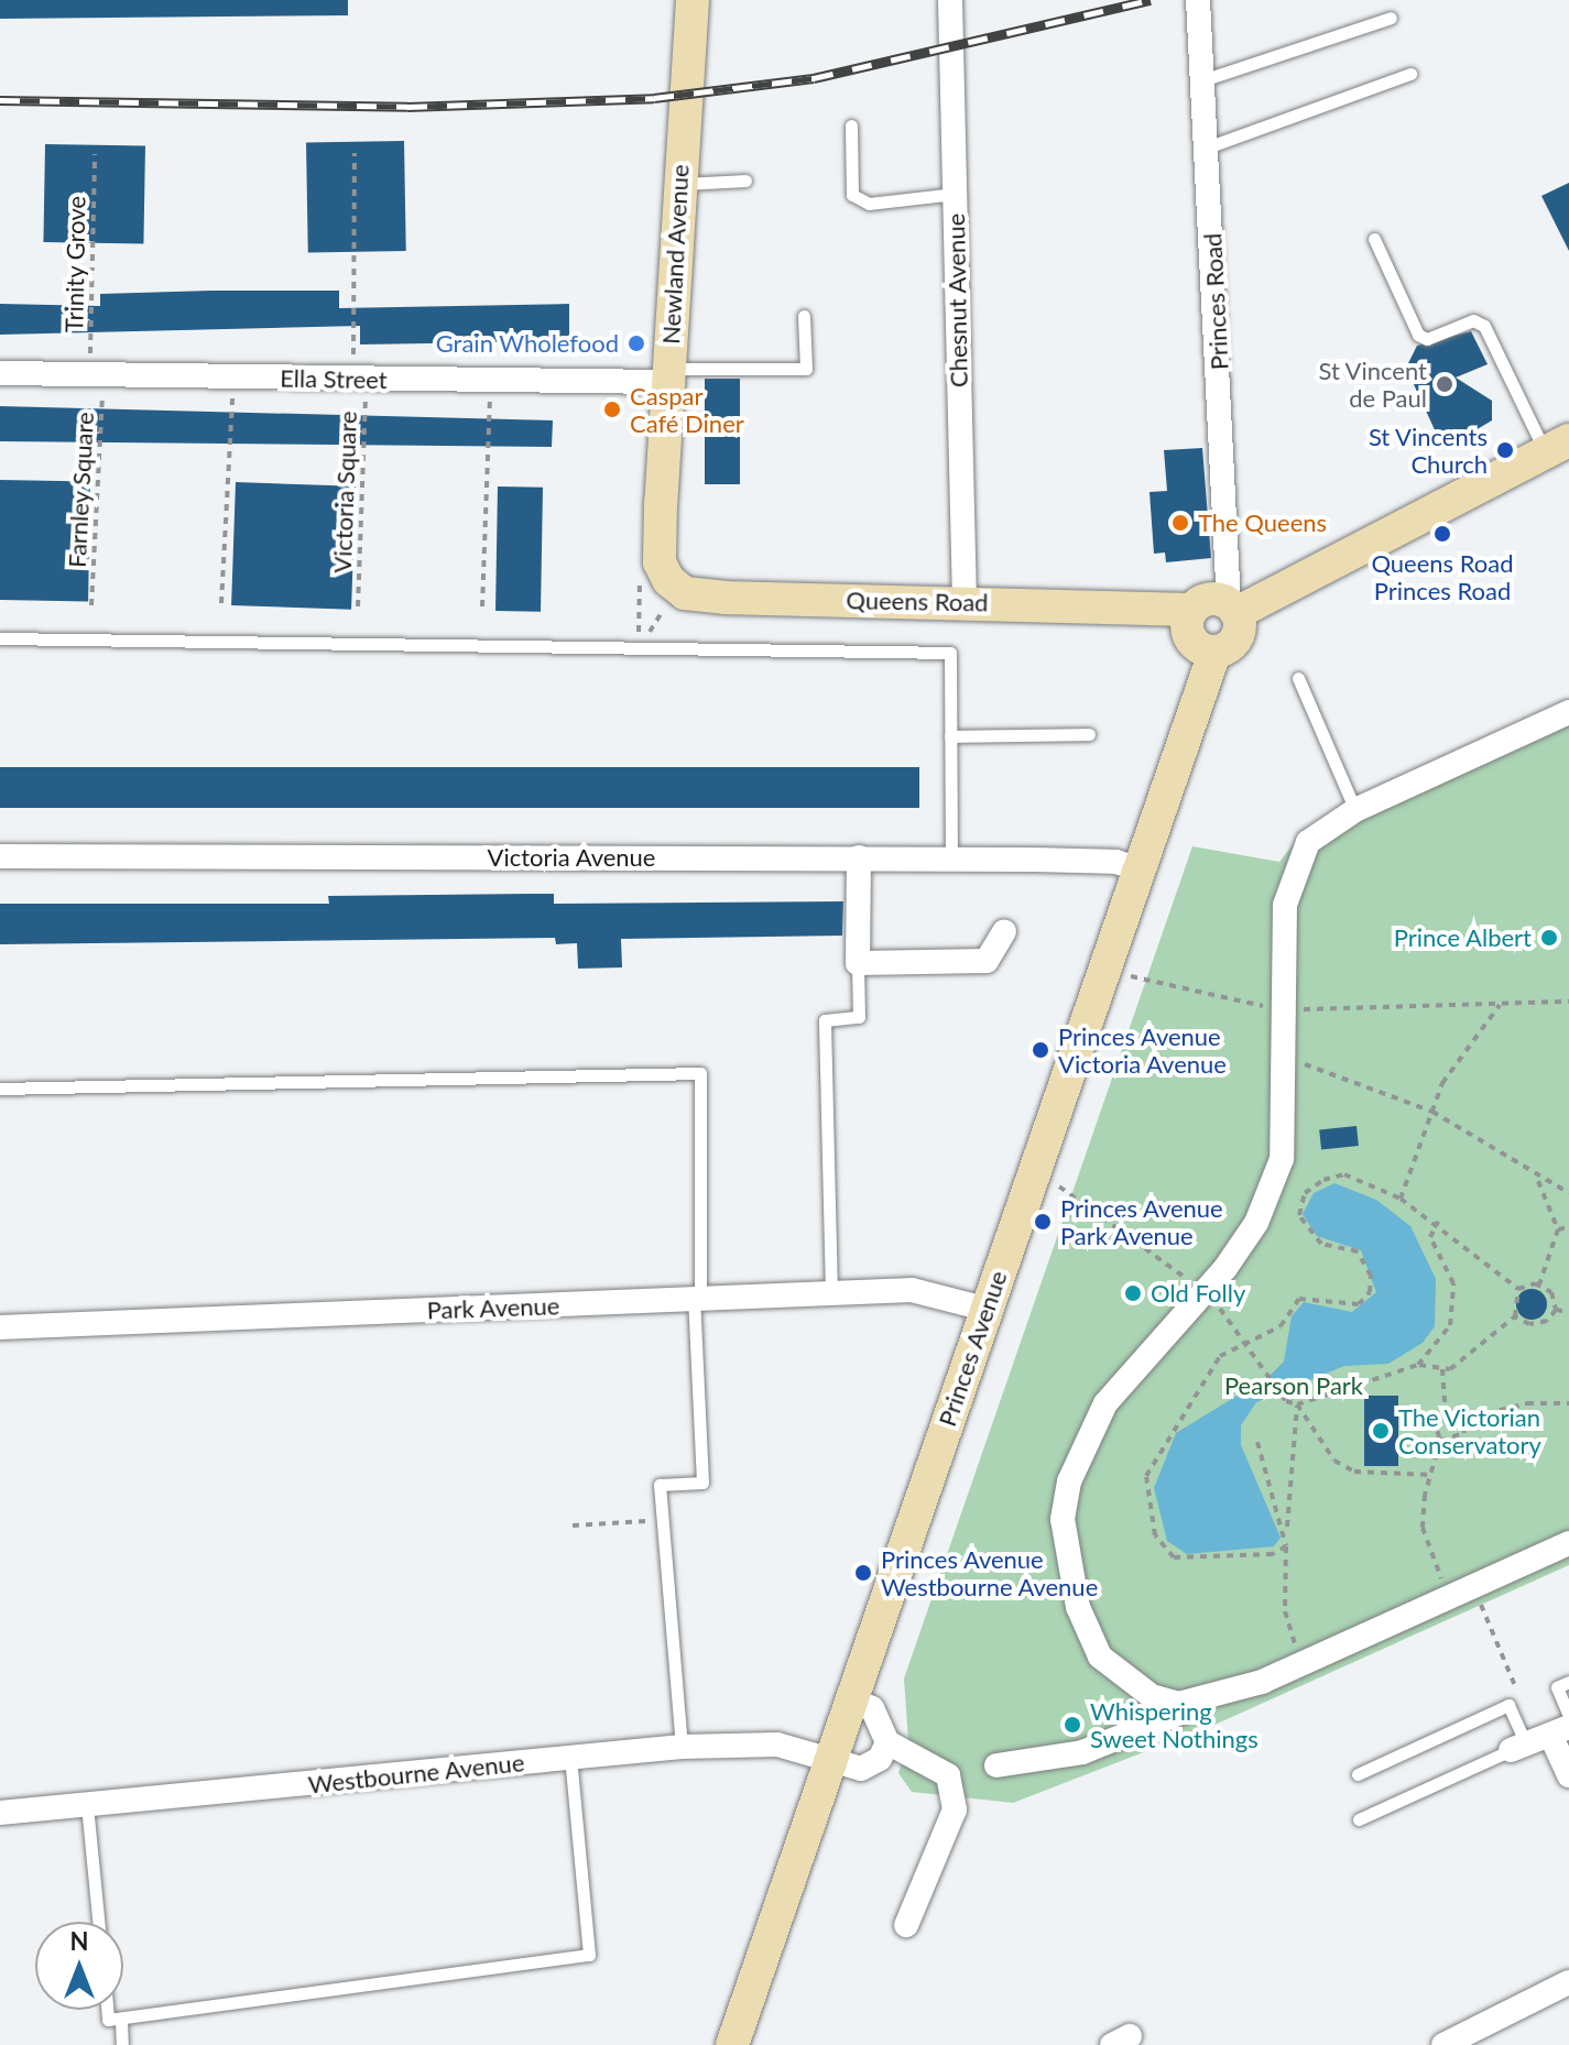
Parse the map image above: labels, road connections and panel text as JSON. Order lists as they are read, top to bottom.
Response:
{
  "streets": {
    "street": [
      "Newland Avenue",
      "Chesnut Avenue",
      "Princes Road",
      "Ella Street",
      "Queens Road",
      "Victoria Avenue",
      "Park Avenue",
      "Princes Avenue",
      "Westbourne Avenue"
    ],
    "path": ["Trinity Grove", "Farnley Square", "Victoria Square"]
  },
  "crossings": [
    ["Newland Avenue", "Ella Street"],
    ["Newland Avenue", "Queens Road"],
    ["Trinity Grove", "Ella Street"],
    ["Trinity Grove", "Farnley Square"],
    ["Chesnut Avenue", "Queens Road"],
    ["Princes Road", "Queens Road"],
    ["Princes Road", "Princes Avenue"],
    ["Ella Street", "Farnley Square"],
    ["Ella Street", "Victoria Square"],
    ["Queens Road", "Princes Avenue"],
    ["Victoria Avenue", "Princes Avenue"],
    ["Park Avenue", "Princes Avenue"],
    ["Princes Avenue", "Westbourne Avenue"]
  ],
  "parks": ["Pearson Park"],
  "places": [
    "Grain Wholefood",
    "St Vincent de Paul",
    "Caspar Café Diner",
    "St Vincents Church",
    "The Queens",
    "Queens Road Princes Road",
    "Prince Albert",
    "Princes Avenue Victoria Avenue",
    "Princes Avenue Park Avenue",
    "Old Folly",
    "The Victorian Conservatory",
    "Princes Avenue Westbourne Avenue",
    "Whispering Sweet Nothings"
  ],
  "north": "top"
}
